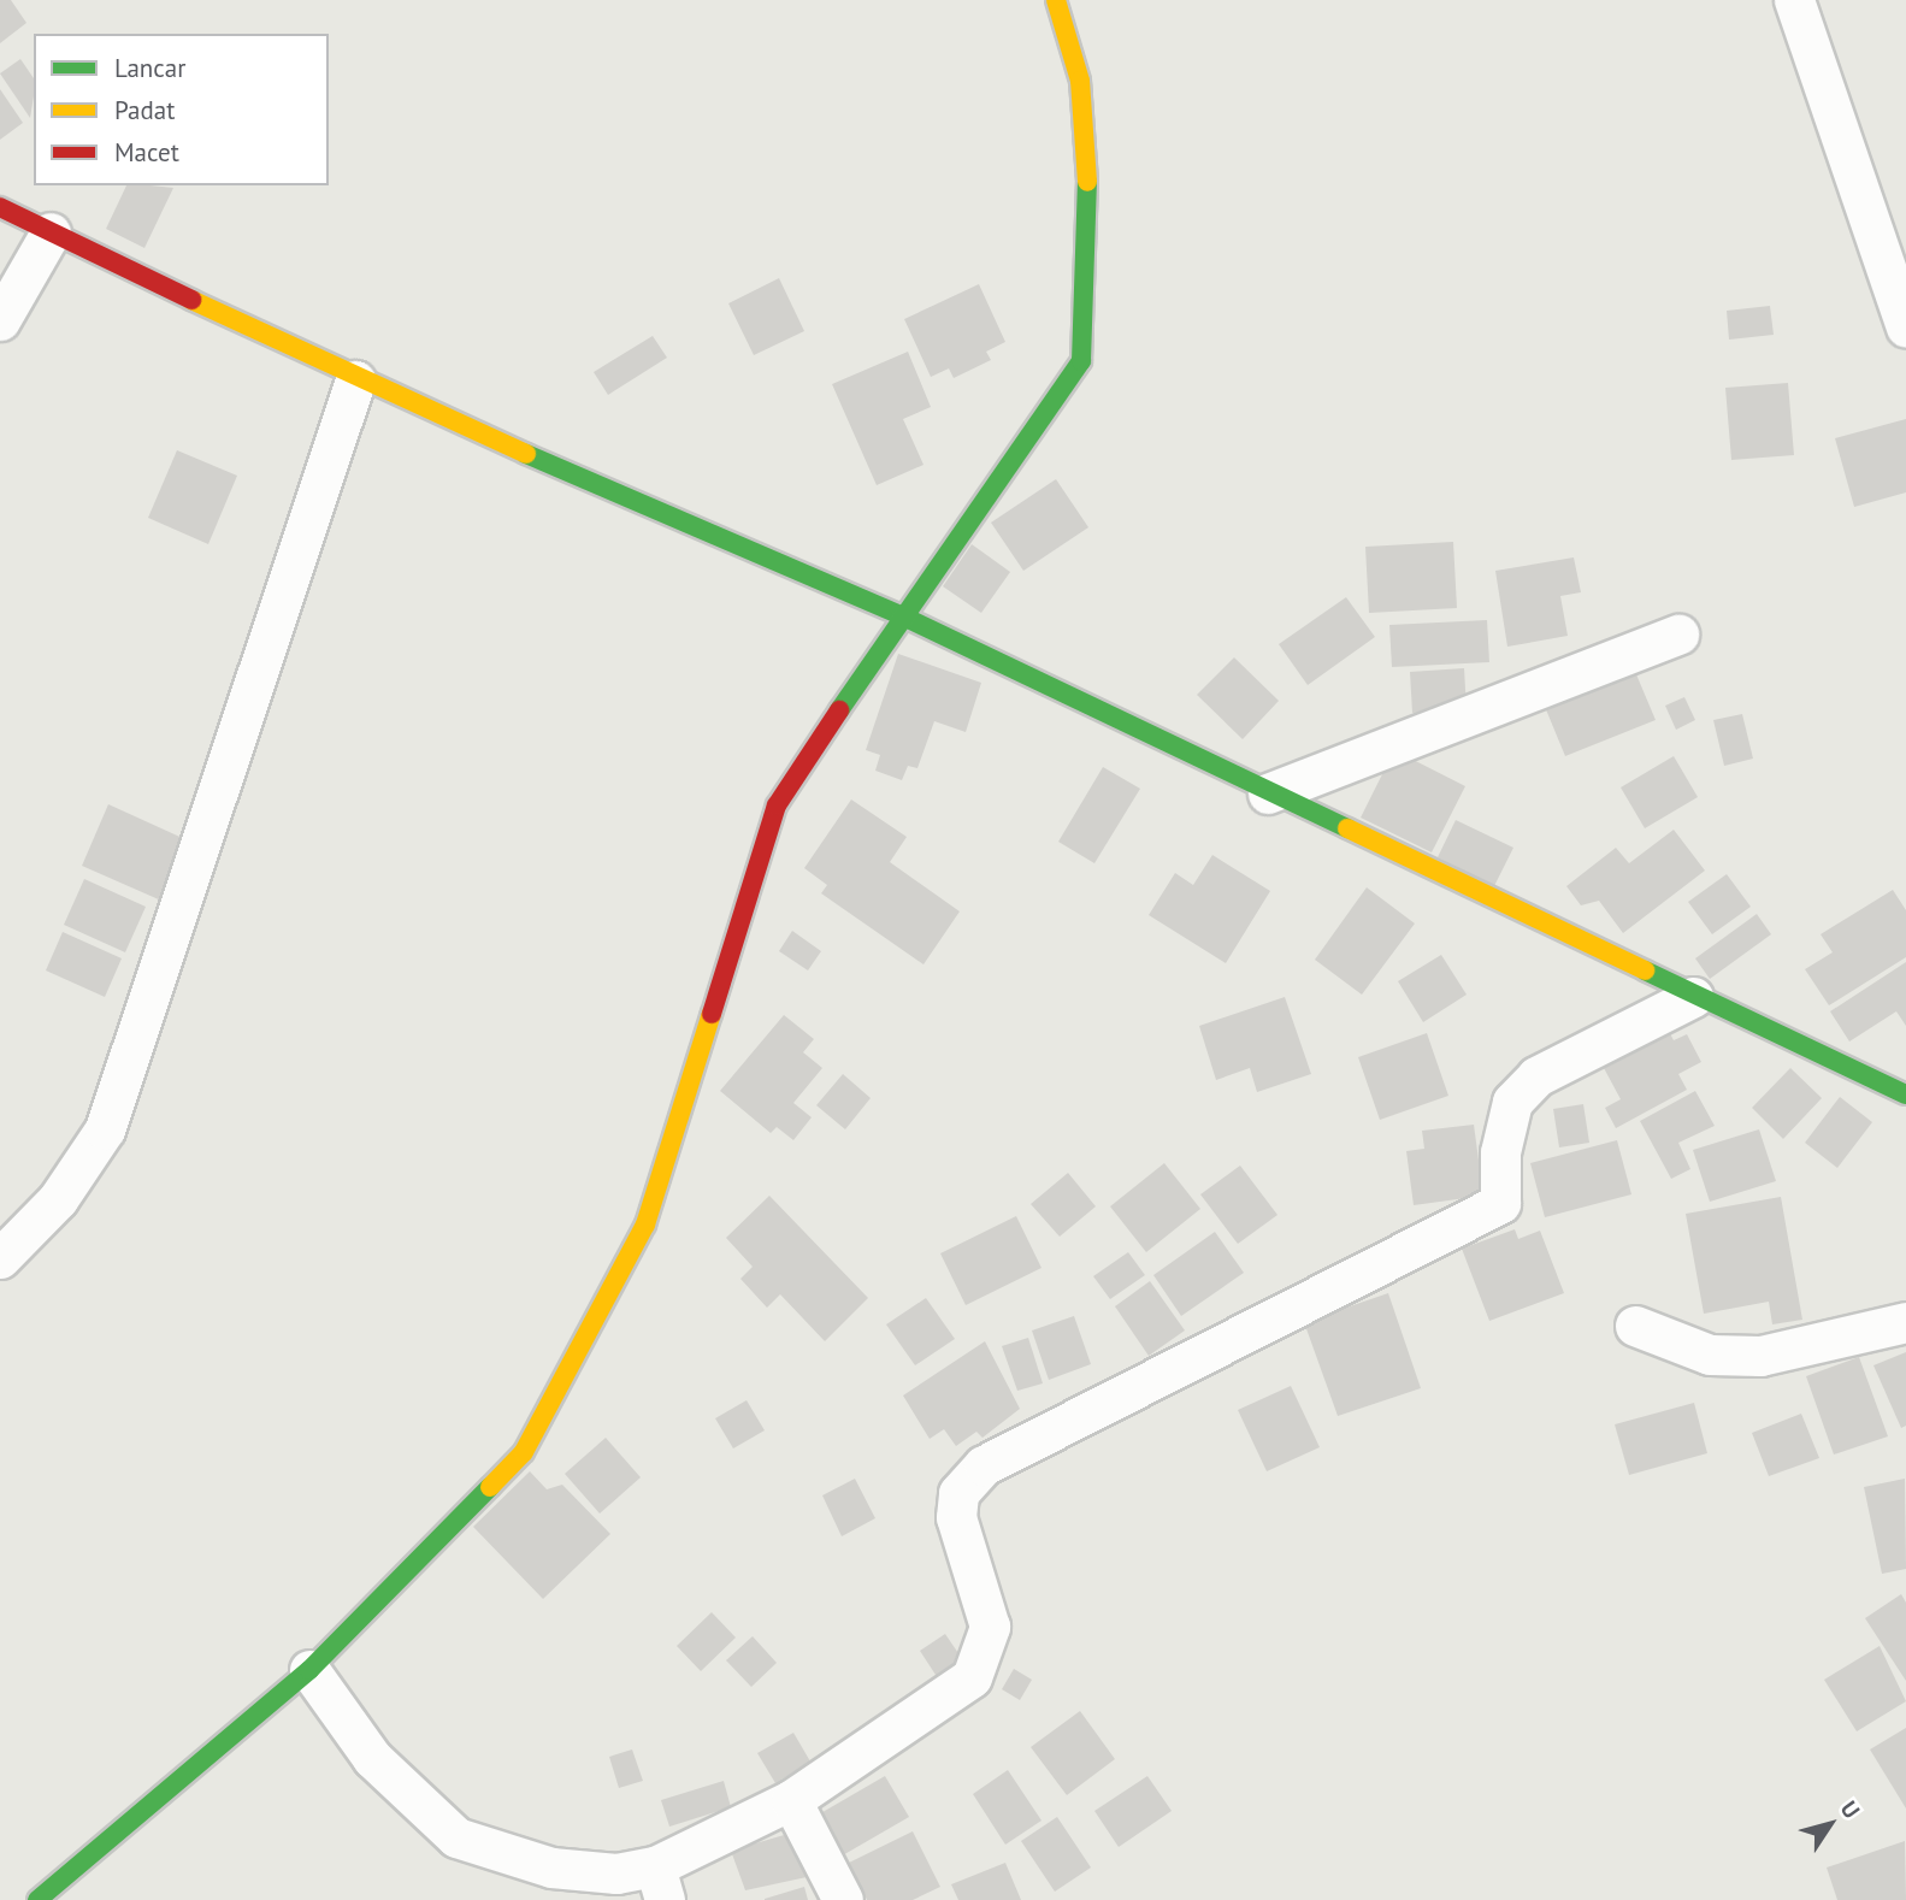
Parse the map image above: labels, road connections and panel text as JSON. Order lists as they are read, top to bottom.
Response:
{
  "legend": ["Lancar", "Padat", "Macet"],
  "north": "top right"
}
